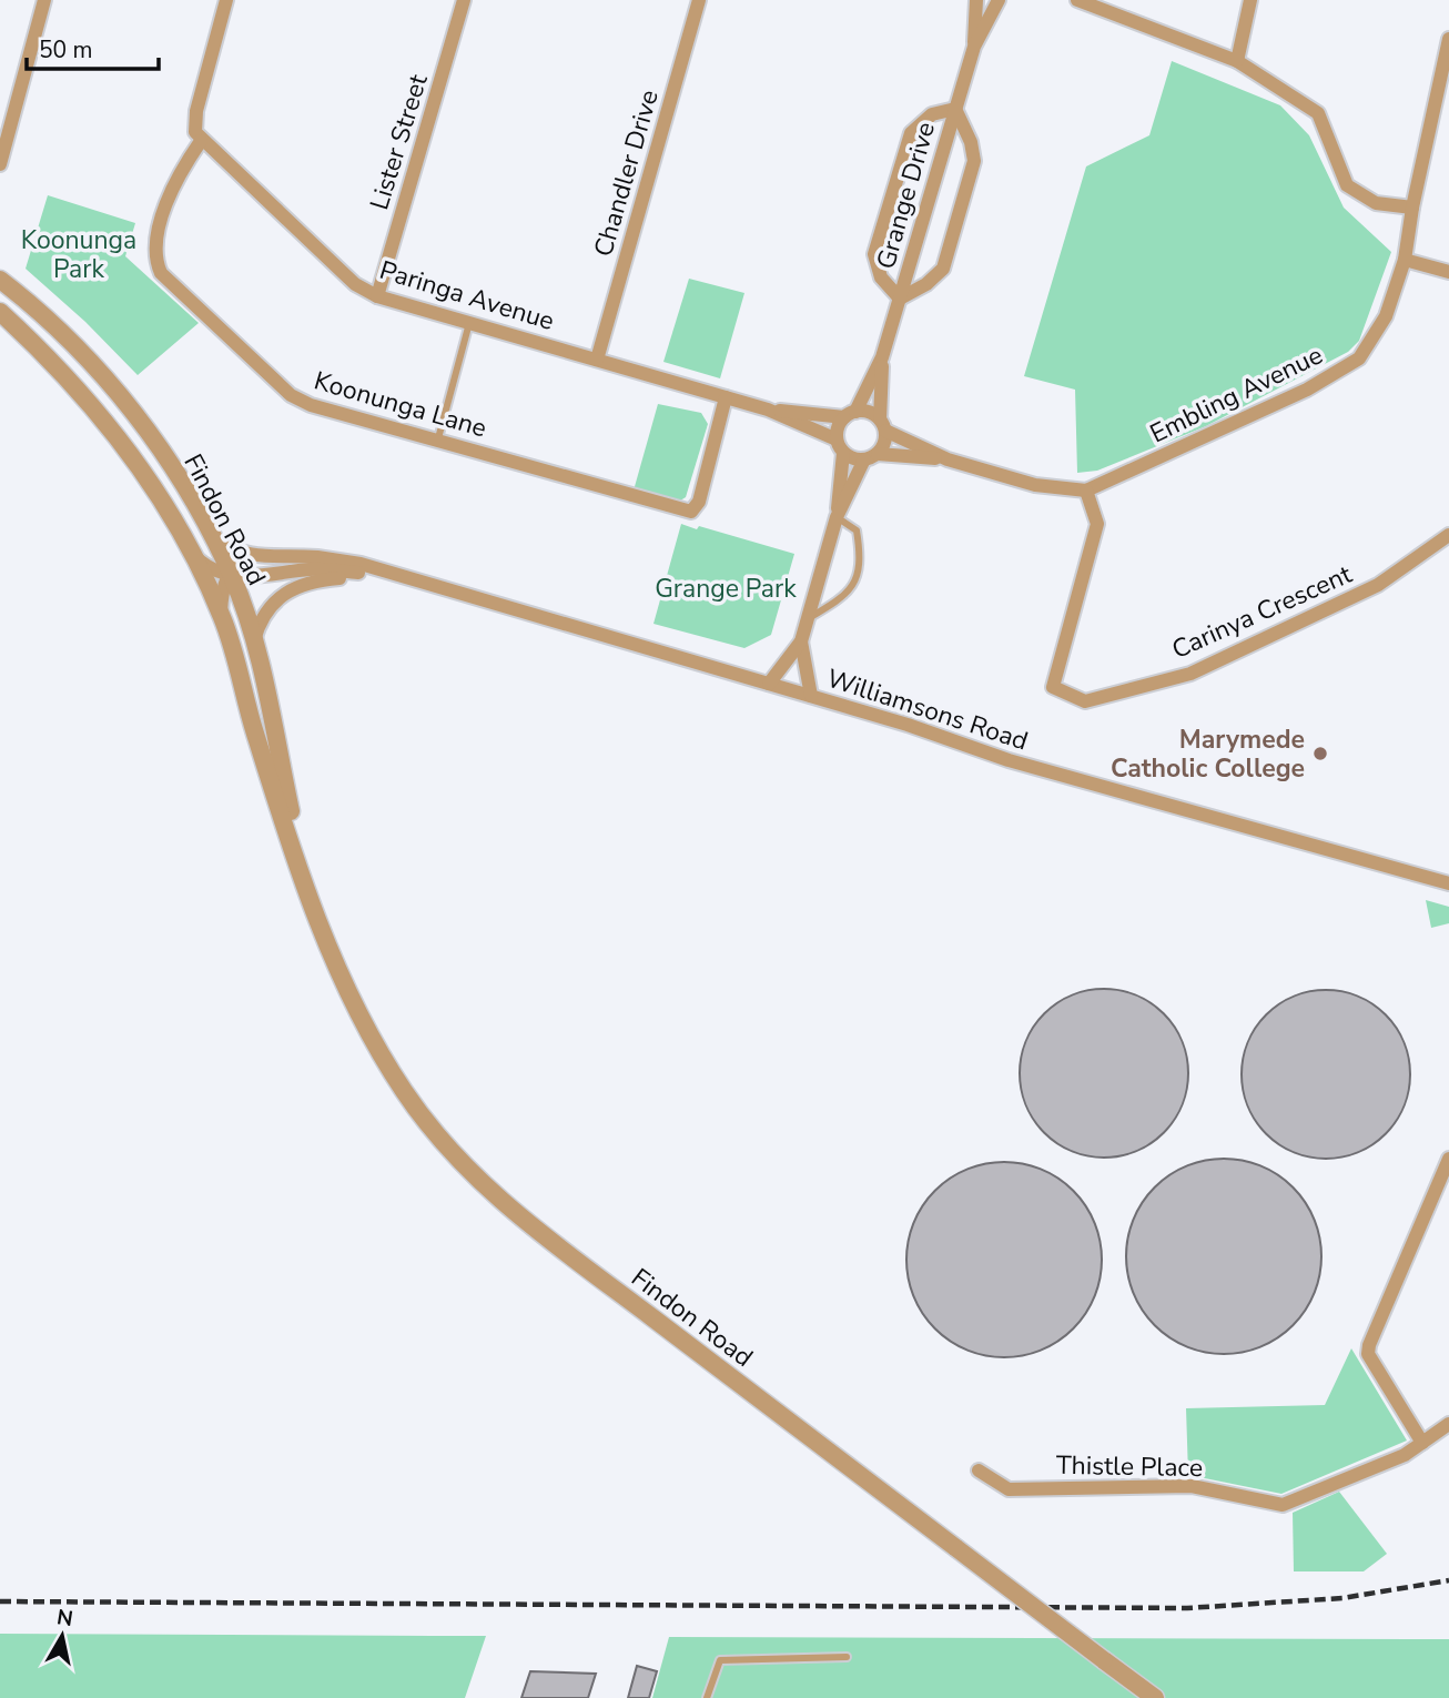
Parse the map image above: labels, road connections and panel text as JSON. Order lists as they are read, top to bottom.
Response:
{
  "streets": {
    "street": [
      "Lister Street",
      "Chandler Drive",
      "Grange Drive",
      "Paringa Avenue",
      "Embling Avenue",
      "Koonunga Lane",
      "Findon Road",
      "Carinya Crescent",
      "Williamsons Road",
      "Thistle Place"
    ]
  },
  "crossings": [
    ["Lister Street", "Paringa Avenue"],
    ["Chandler Drive", "Paringa Avenue"],
    ["Grange Drive", "Paringa Avenue"],
    ["Paringa Avenue", "Koonunga Lane"],
    ["Embling Avenue", "Carinya Crescent"],
    ["Findon Road", "Williamsons Road"]
  ],
  "parks": ["Koonunga Park", "Grange Park"],
  "places": ["Marymede Catholic College"],
  "scale_bar": "50 m",
  "north": "top"
}
